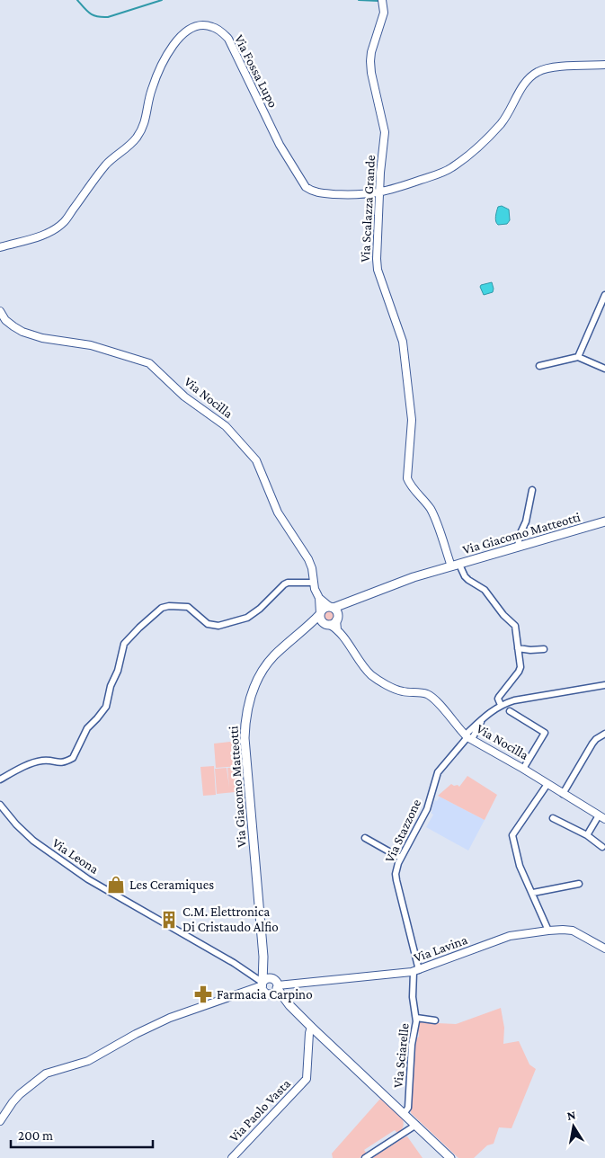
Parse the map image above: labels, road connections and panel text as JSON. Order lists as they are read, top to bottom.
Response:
{
  "streets": {
    "main road": ["Via Giacomo Matteotti"],
    "street": [
      "Via Fossa Lupo",
      "Via Scalazza Grande",
      "Via Nocilla",
      "Via Stazzone",
      "Via Leona",
      "Via Lavina",
      "Via Sciarelle",
      "Via Paolo Vasta"
    ]
  },
  "crossings": [
    ["Via Fossa Lupo", "Via Scalazza Grande"],
    ["Via Scalazza Grande", "Via Giacomo Matteotti"],
    ["Via Scalazza Grande", "Via Stazzone"],
    ["Via Nocilla", "Via Stazzone"],
    ["Via Stazzone", "Via Lavina"],
    ["Via Stazzone", "Via Sciarelle"],
    ["Via Lavina", "Via Sciarelle"]
  ],
  "places": {
    "shop": ["Les Ceramiques"],
    "building": ["C.M. Elettronica Di Cristaudo Alfio"],
    "pharmacy": ["Farmacia Carpino"]
  },
  "scale_bar": "200 m",
  "north": "top"
}
